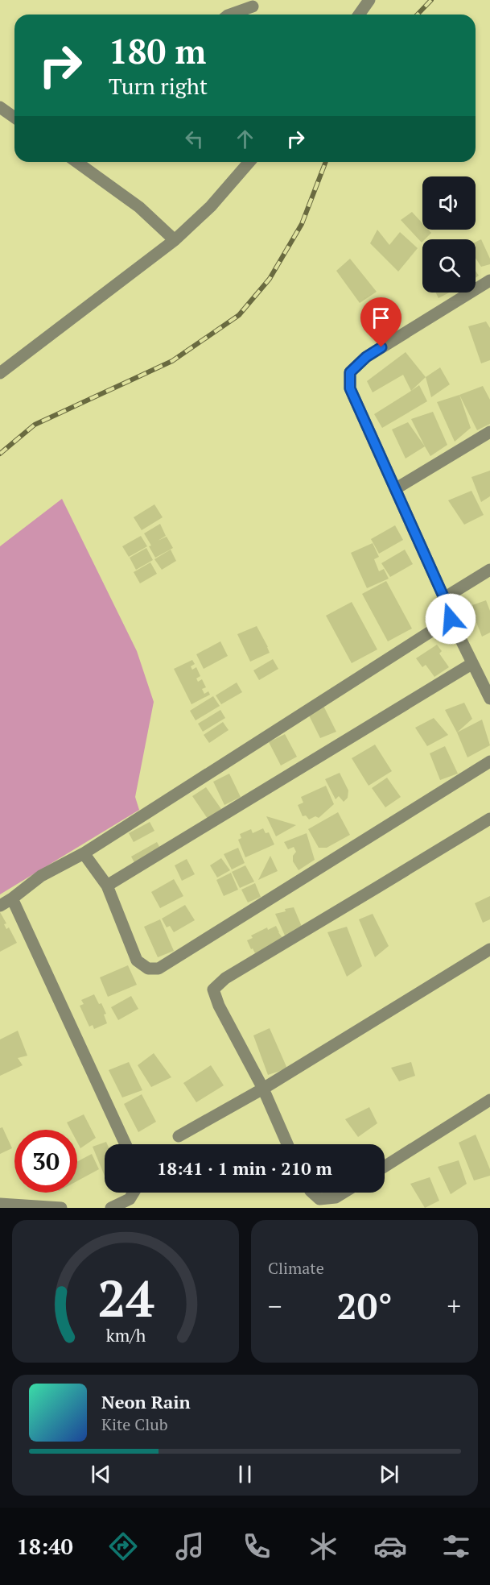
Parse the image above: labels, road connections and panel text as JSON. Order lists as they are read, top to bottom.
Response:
{
  "page": {
    "turn": ["180 m", "Turn right"],
    "limit": "30",
    "trip": "18:41 · 1 min · 210 m",
    "tile": "Climate",
    "heat": ["−", "20°", "+"],
    "song": ["Neon Rain", "Kite Club"],
    "tabs": "18:40",
    "gauge": ["24", "km/h"]
  }
}
